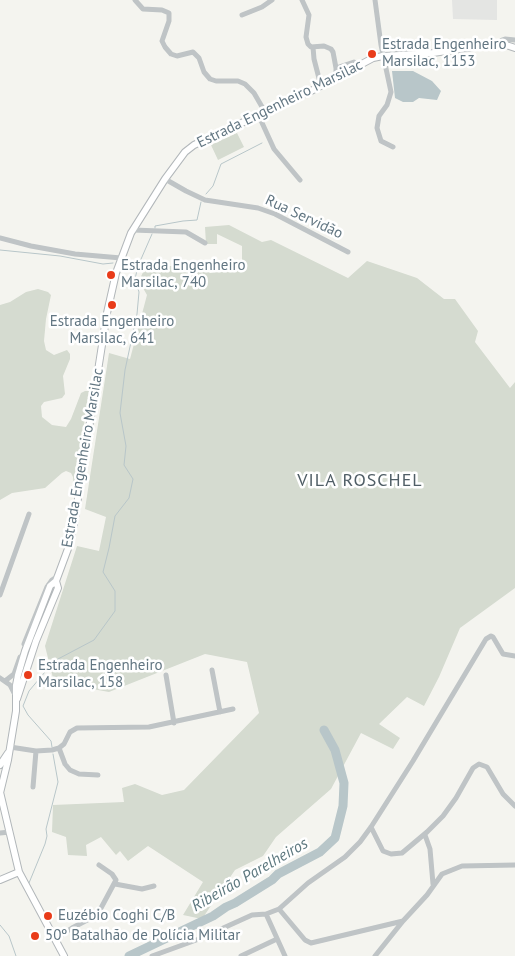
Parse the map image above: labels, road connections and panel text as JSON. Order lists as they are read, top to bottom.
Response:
{
  "streets": {
    "main road": ["Estrada Engenheiro Marsilac"],
    "street": ["Rua Servidão"]
  },
  "crossings": [
    ["Estrada Engenheiro Marsilac", "Rua Servidão"]
  ],
  "districts": ["VILA ROSCHEL"],
  "water": ["Ribeirão Parelheiros"],
  "places": [
    "Estrada Engenheiro Marsilac, 1153",
    "Estrada Engenheiro Marsilac, 740",
    "Estrada Engenheiro Marsilac, 641",
    "Estrada Engenheiro Marsilac, 158",
    "Euzébio Coghi C/B",
    "50º Batalhão de Polícia Militar"
  ]
}
